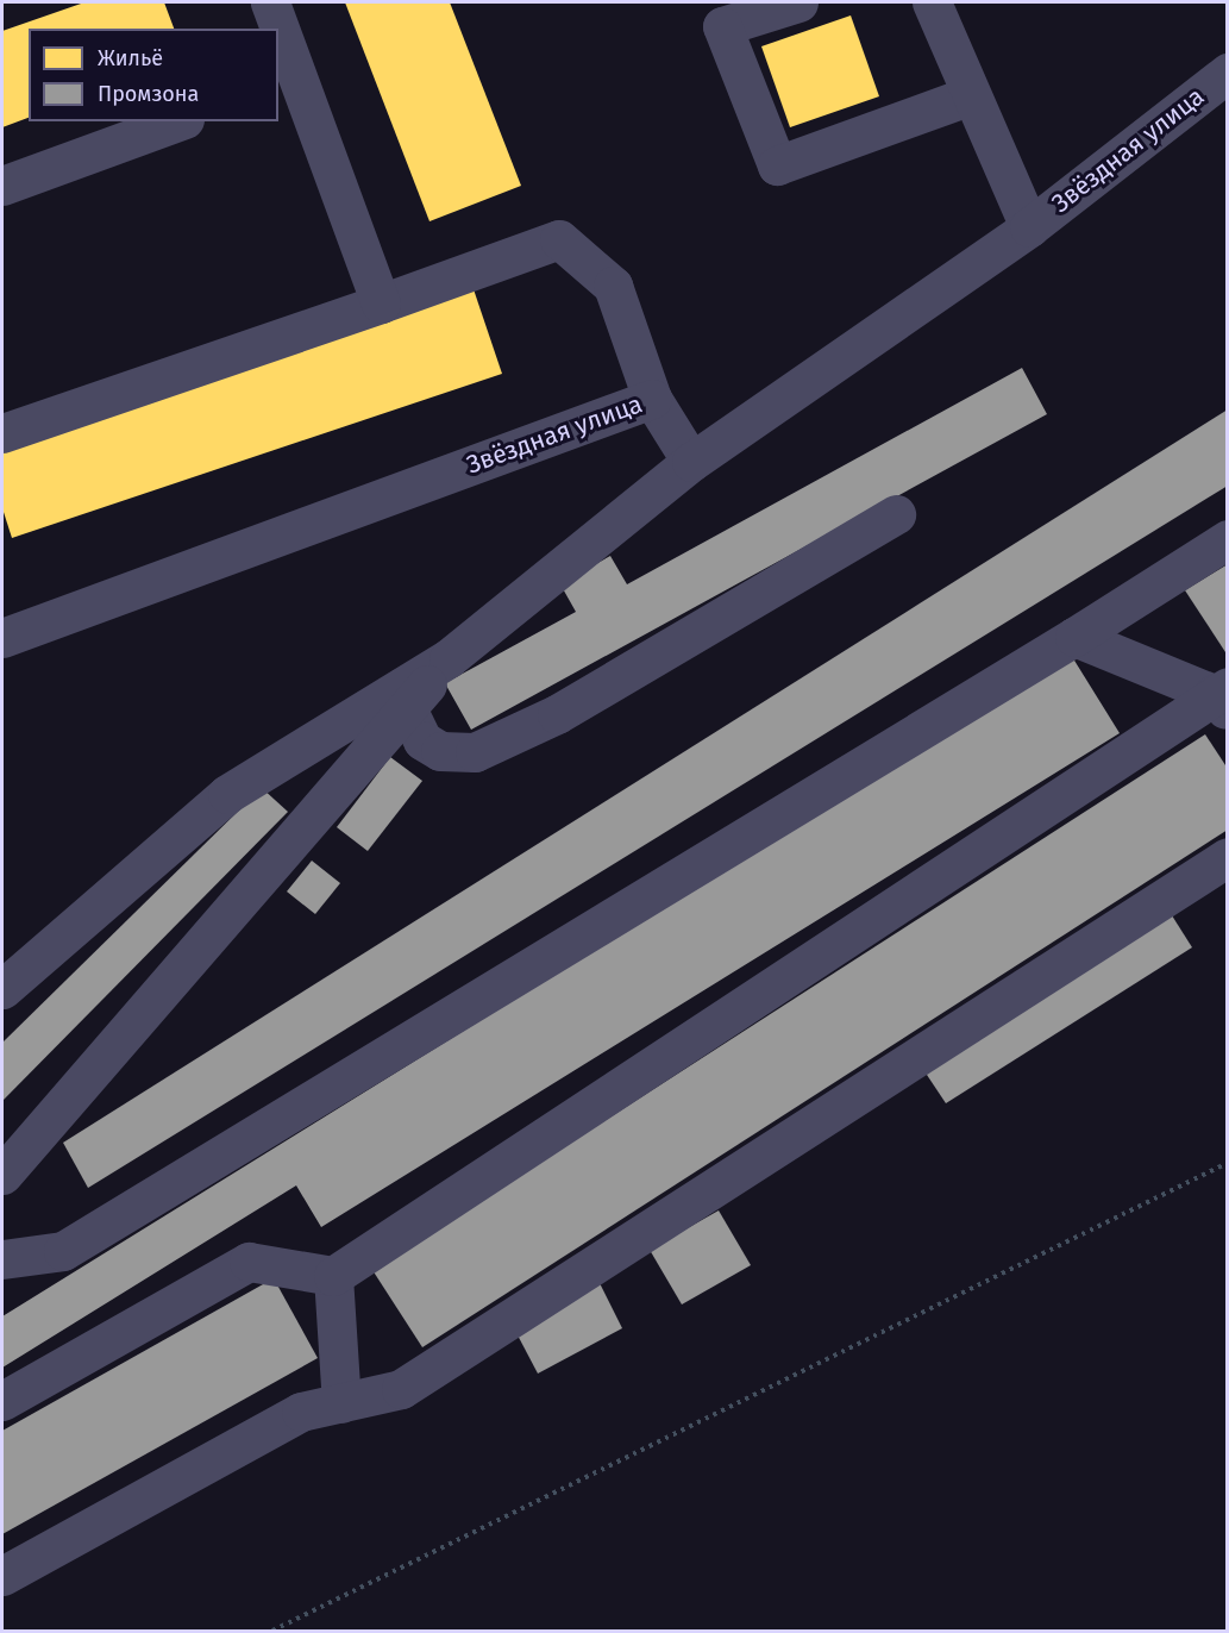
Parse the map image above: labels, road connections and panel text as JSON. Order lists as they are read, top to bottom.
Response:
{
  "streets": {
    "street": ["Звёздная улица"]
  },
  "legend": ["Жильё", "Промзона"]
}
